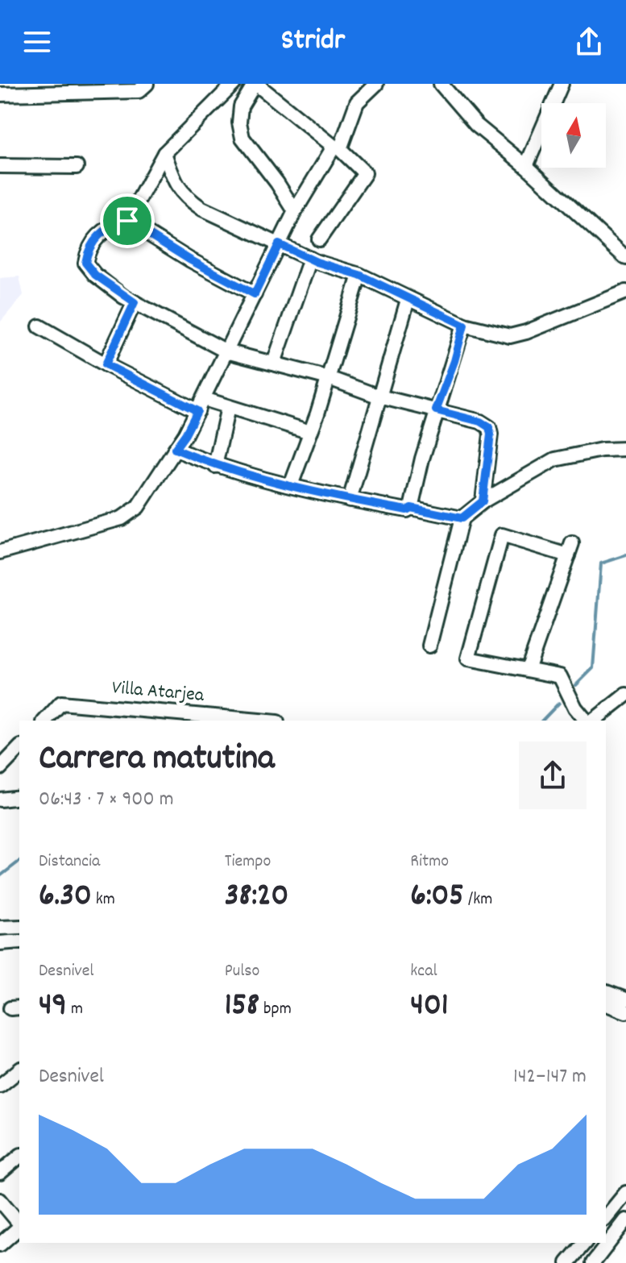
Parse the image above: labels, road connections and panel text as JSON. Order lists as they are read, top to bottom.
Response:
{
  "streets": {
    "street": ["Villa Atarjea"]
  },
  "north": "top",
  "page": {
    "header": "Stridr",
    "heading": ["Carrera matutina", "06:43 · 7 × 900 m"],
    "stats": [
      ["Distancia", "6.30 km"],
      ["Tiempo", "38:20"],
      ["Ritmo", "6:05 /km"],
      ["Desnivel", "49 m"],
      ["Pulso", "158 bpm"],
      ["kcal", "401"]
    ],
    "chart": ["Desnivel", "142–147 m"]
  }
}
